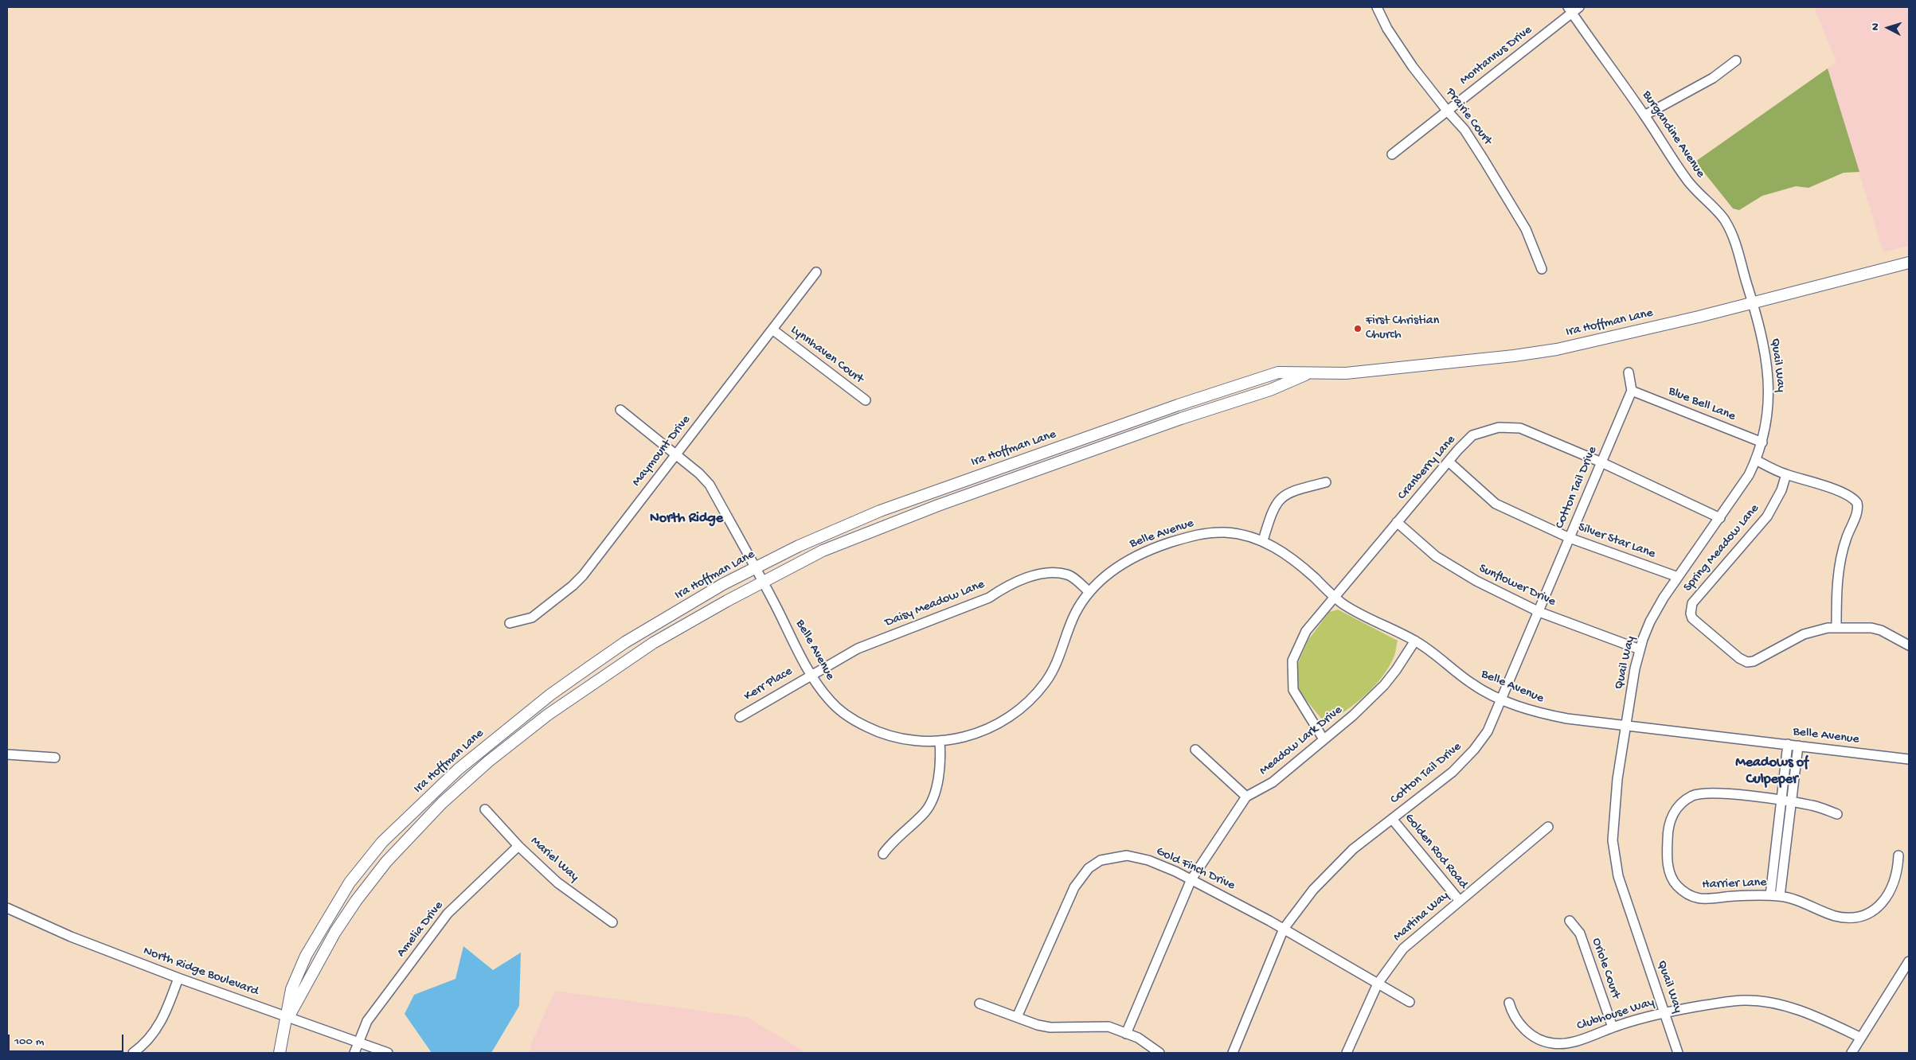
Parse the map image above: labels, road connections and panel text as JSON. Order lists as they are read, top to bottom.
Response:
{
  "streets": {
    "main road": ["Ira Hoffman Lane"],
    "street": [
      "Montannus Drive",
      "Prairie Court",
      "Burgandine Avenue",
      "Lynnhaven Court",
      "Quail Way",
      "Blue Bell Lane",
      "Maymount Drive",
      "Cranberry Lane",
      "Cotton Tail Drive",
      "Belle Avenue",
      "Silver Star Lane",
      "Spring Meadow Lane",
      "Sunflower Drive",
      "Daisy Meadow Lane",
      "Kerr Place",
      "Meadow Lark Drive",
      "Golden Rod Road",
      "Mariel Way",
      "Gold Finch Drive",
      "Harrier Lane",
      "Martina Way",
      "Amelia Drive",
      "Oriole Court",
      "North Ridge Boulevard",
      "Clubhouse Way"
    ]
  },
  "crossings": [
    ["Montannus Drive", "Prairie Court"],
    ["Montannus Drive", "Burgandine Avenue"],
    ["Burgandine Avenue", "Ira Hoffman Lane"],
    ["Burgandine Avenue", "Quail Way"],
    ["Ira Hoffman Lane", "Quail Way"],
    ["Ira Hoffman Lane", "Belle Avenue"],
    ["Ira Hoffman Lane", "North Ridge Boulevard"],
    ["Lynnhaven Court", "Maymount Drive"],
    ["Quail Way", "Blue Bell Lane"],
    ["Quail Way", "Cranberry Lane"],
    ["Quail Way", "Belle Avenue"],
    ["Quail Way", "Silver Star Lane"],
    ["Quail Way", "Sunflower Drive"],
    ["Quail Way", "Clubhouse Way"],
    ["Blue Bell Lane", "Cotton Tail Drive"],
    ["Maymount Drive", "Belle Avenue"],
    ["Cranberry Lane", "Cotton Tail Drive"],
    ["Cranberry Lane", "Belle Avenue"],
    ["Cranberry Lane", "Silver Star Lane"],
    ["Cranberry Lane", "Sunflower Drive"],
    ["Cranberry Lane", "Meadow Lark Drive"],
    ["Cotton Tail Drive", "Belle Avenue"],
    ["Cotton Tail Drive", "Silver Star Lane"],
    ["Cotton Tail Drive", "Sunflower Drive"],
    ["Cotton Tail Drive", "Golden Rod Road"],
    ["Cotton Tail Drive", "Gold Finch Drive"],
    ["Belle Avenue", "Daisy Meadow Lane"],
    ["Belle Avenue", "Kerr Place"],
    ["Belle Avenue", "Meadow Lark Drive"],
    ["Daisy Meadow Lane", "Kerr Place"],
    ["Meadow Lark Drive", "Gold Finch Drive"],
    ["Golden Rod Road", "Martina Way"],
    ["Mariel Way", "Amelia Drive"],
    ["Gold Finch Drive", "Martina Way"],
    ["Amelia Drive", "North Ridge Boulevard"],
    ["Oriole Court", "Clubhouse Way"]
  ],
  "districts": ["North Ridge", "Meadows of Culpeper"],
  "places": ["First Christian Church"],
  "scale_bar": "100 m",
  "north": "left"
}
